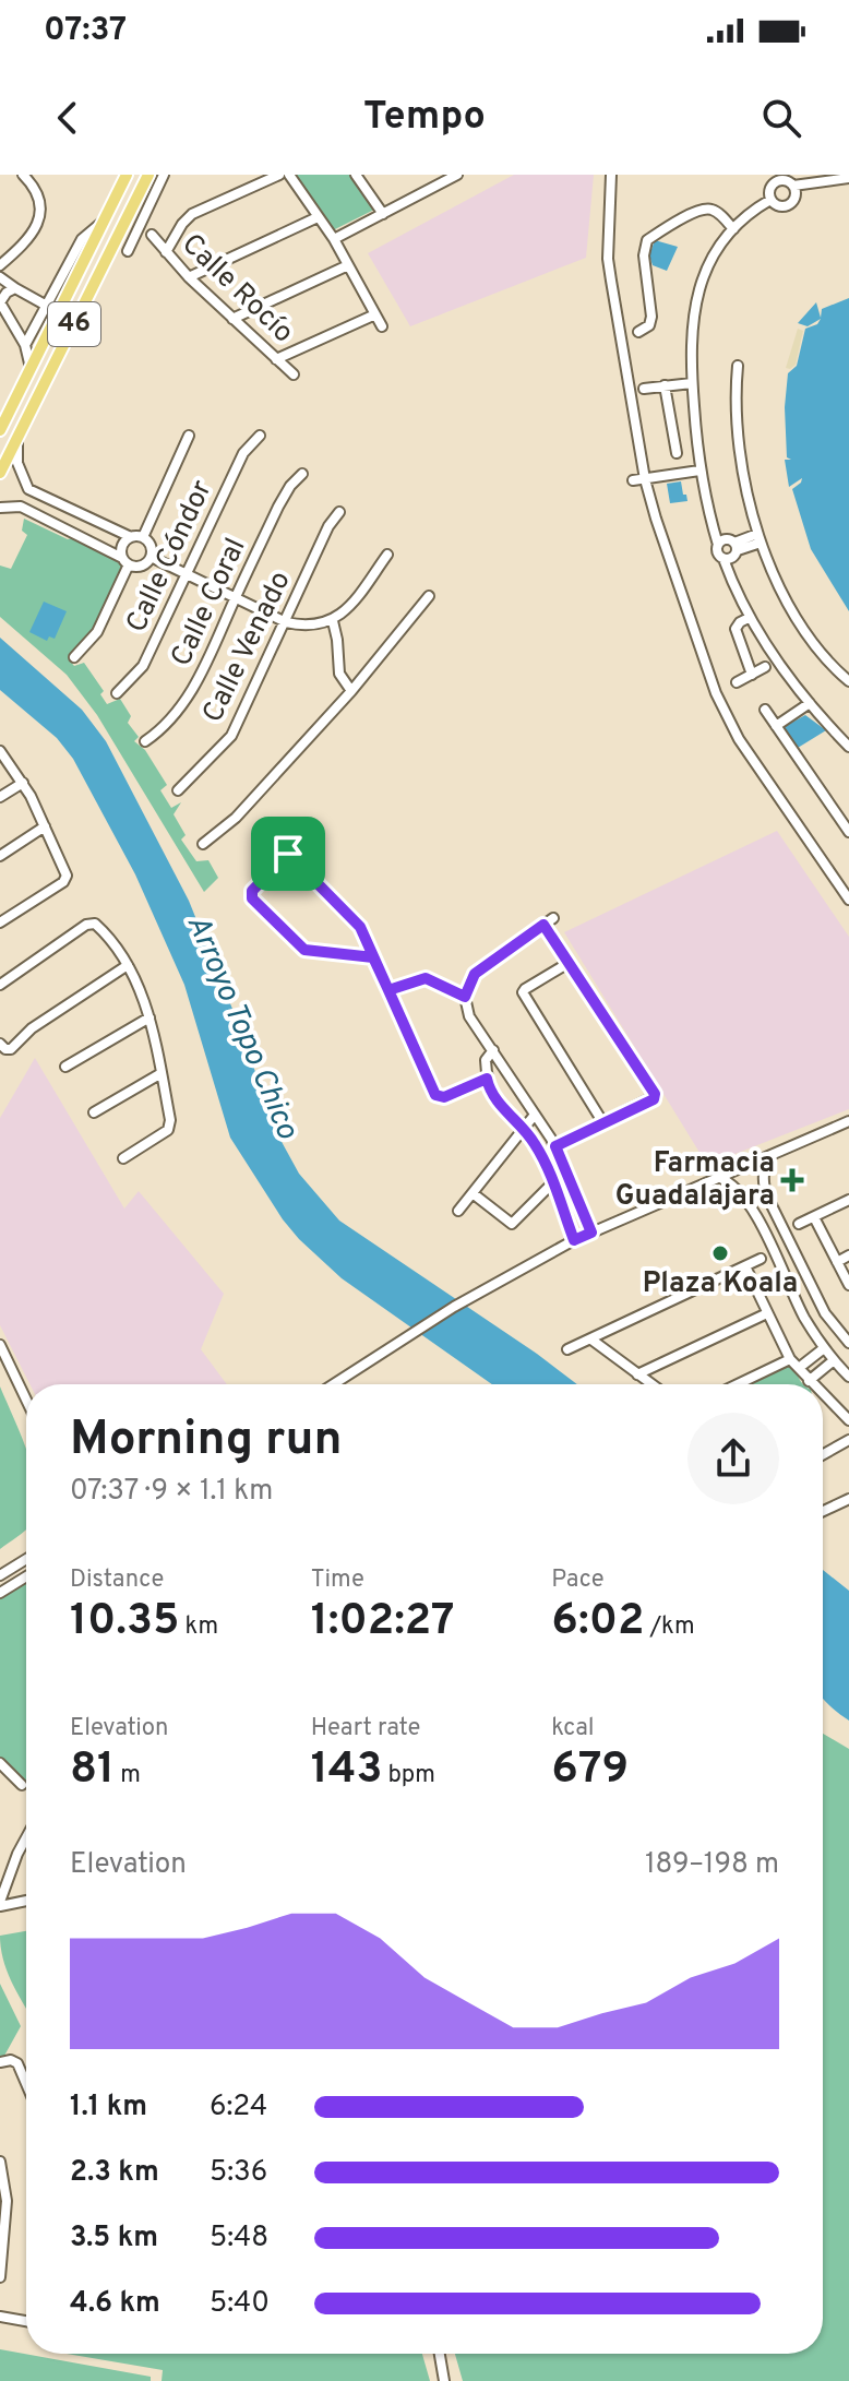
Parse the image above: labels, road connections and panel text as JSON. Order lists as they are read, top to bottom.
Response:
{
  "streets": {
    "main road": ["46"],
    "street": [
      "Calle Rocío",
      "Calle Cóndor",
      "Calle Coral",
      "Calle Venado"
    ]
  },
  "water": ["Arroyo Topo Chico"],
  "places": {
    "health": ["Farmacia Guadalajara"],
    "other": ["Plaza Koala"]
  },
  "page": {
    "status": "07:37",
    "header": "Tempo",
    "heading": ["Morning run", "07:37 · 9 × 1.1 km"],
    "stats": [
      ["Distance", "10.35 km"],
      ["Time", "1:02:27"],
      ["Pace", "6:02 /km"],
      ["Elevation", "81 m"],
      ["Heart rate", "143 bpm"],
      ["kcal", "679"]
    ],
    "chart": ["Elevation", "189–198 m"],
    "list": [
      {
        "name": "1.1 km",
        "note": "6:24"
      },
      {
        "name": "2.3 km",
        "note": "5:36"
      },
      {
        "name": "3.5 km",
        "note": "5:48"
      },
      {
        "name": "4.6 km",
        "note": "5:40"
      }
    ]
  }
}
